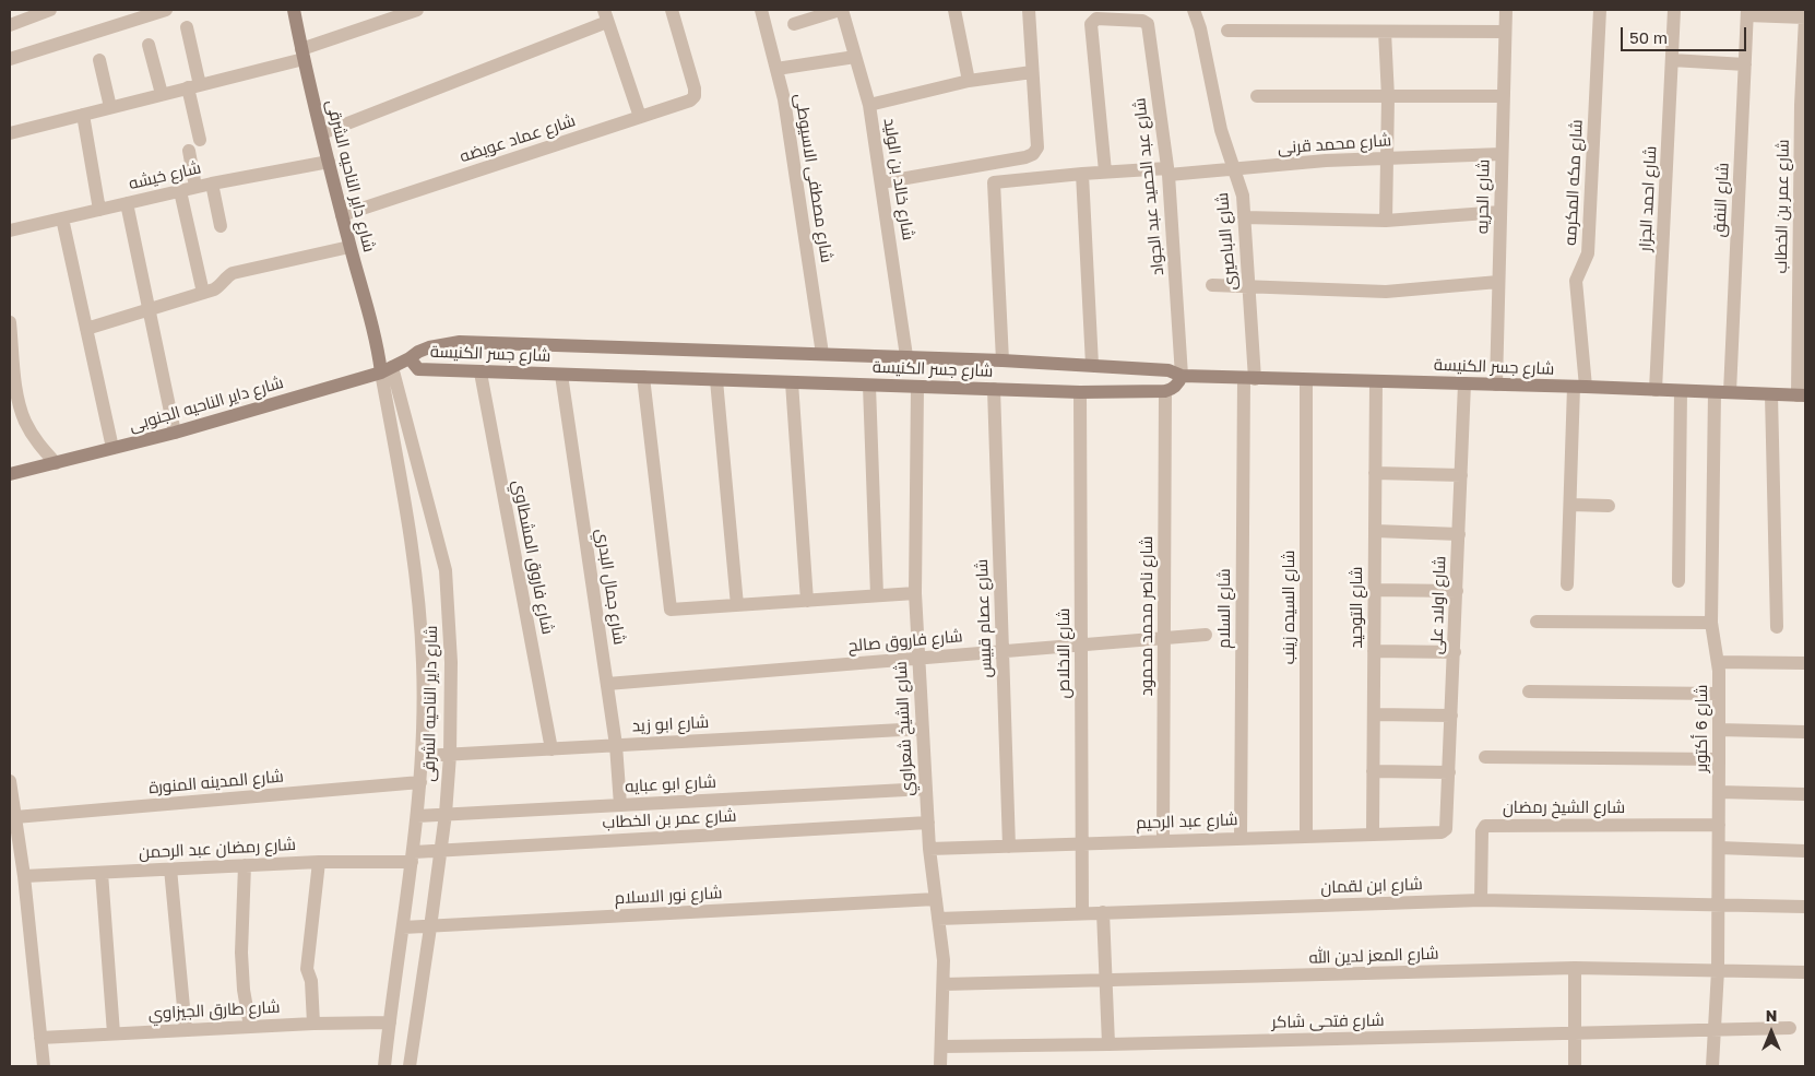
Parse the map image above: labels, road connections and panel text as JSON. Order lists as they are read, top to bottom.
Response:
{
  "streets": {
    "main road": ["شارع داير الناحيه الشرقى", "شارع جسر الكنيسة", "شارع داير الناحيه الجنوبى"],
    "street": [
      "شارع عماد عويضه",
      "شارع محمد قرنى",
      "شارع خيشه",
      "شارع مصطفى الاسيوطى",
      "شارع خالد بن الوليد",
      "شارع مكه المكرمه",
      "شارع عبد الحميد عبد الجواد",
      "شارع الحريه",
      "شارع احمد الجزار",
      "شارع النفق",
      "شارع عمر بن الخطاب",
      "شارع الاباصيرى",
      "شارع فاروق المشطاوي",
      "شارع جمال البدري",
      "شارع اولاد على",
      "شارع السيده زينب",
      "شارع التوحيد",
      "شارع السلام",
      "شارع ناصر محمد محمود",
      "شارع عصام قبيس",
      "شارع فاروق صالح",
      "شارع الاخلاص",
      "شارع ابو زيد",
      "شارع الشيخ شعراوي",
      "شارع 6 أكتوبر",
      "شارع المدينه المنورة",
      "شارع ابو عبايه",
      "شارع الشيخ رمضان",
      "شارع عبد الرحيم",
      "شارع رمضان عبد الرحمن",
      "شارع ابن لقمان",
      "شارع نور الاسلام",
      "شارع المعز لدين الله",
      "شارع طارق الجيزاوي",
      "شارع فتحى شاكر"
    ]
  },
  "crossings": [
    ["شارع عماد عويضه", "شارع داير الناحيه الشرقى"],
    ["شارع محمد قرنى", "شارع عبد الحميد عبد الجواد"],
    ["شارع محمد قرنى", "شارع الحريه"],
    ["شارع محمد قرنى", "شارع الاباصيرى"],
    ["شارع محمد قرنى", "شارع جسر الكنيسة"],
    ["شارع خيشه", "شارع داير الناحيه الشرقى"],
    ["شارع داير الناحيه الشرقى", "شارع عمر بن الخطاب"],
    ["شارع داير الناحيه الشرقى", "شارع داير الناحيه الجنوبى"],
    ["شارع داير الناحيه الشرقى", "شارع ابو زيد"],
    ["شارع داير الناحيه الشرقى", "شارع المدينه المنورة"],
    ["شارع داير الناحيه الشرقى", "شارع ابو عبايه"],
    ["شارع داير الناحيه الشرقى", "شارع رمضان عبد الرحمن"],
    ["شارع داير الناحيه الشرقى", "شارع نور الاسلام"],
    ["شارع داير الناحيه الشرقى", "شارع طارق الجيزاوي"],
    ["شارع مصطفى الاسيوطى", "شارع جسر الكنيسة"],
    ["شارع خالد بن الوليد", "شارع جسر الكنيسة"],
    ["شارع مكه المكرمه", "شارع جسر الكنيسة"],
    ["شارع عبد الحميد عبد الجواد", "شارع جسر الكنيسة"],
    ["شارع الحريه", "شارع جسر الكنيسة"],
    ["شارع احمد الجزار", "شارع جسر الكنيسة"],
    ["شارع النفق", "شارع جسر الكنيسة"],
    ["شارع عمر بن الخطاب", "شارع جسر الكنيسة"],
    ["شارع عمر بن الخطاب", "شارع الشيخ شعراوي"],
    ["شارع عمر بن الخطاب", "شارع رمضان عبد الرحمن"],
    ["شارع الاباصيرى", "شارع جسر الكنيسة"],
    ["شارع الاباصيرى", "شارع السلام"],
    ["شارع جسر الكنيسة", "شارع داير الناحيه الجنوبى"],
    ["شارع جسر الكنيسة", "شارع فاروق المشطاوي"],
    ["شارع جسر الكنيسة", "شارع جمال البدري"],
    ["شارع جسر الكنيسة", "شارع اولاد على"],
    ["شارع جسر الكنيسة", "شارع السيده زينب"],
    ["شارع جسر الكنيسة", "شارع التوحيد"],
    ["شارع جسر الكنيسة", "شارع السلام"],
    ["شارع جسر الكنيسة", "شارع ناصر محمد محمود"],
    ["شارع جسر الكنيسة", "شارع عصام قبيس"],
    ["شارع جسر الكنيسة", "شارع الاخلاص"],
    ["شارع جسر الكنيسة", "شارع الشيخ شعراوي"],
    ["شارع جسر الكنيسة", "شارع 6 أكتوبر"],
    ["شارع فاروق المشطاوي", "شارع ابو زيد"],
    ["شارع جمال البدري", "شارع فاروق صالح"],
    ["شارع جمال البدري", "شارع ابو زيد"],
    ["شارع جمال البدري", "شارع ابو عبايه"],
    ["شارع اولاد على", "شارع عبد الرحيم"],
    ["شارع السيده زينب", "شارع عبد الرحيم"],
    ["شارع التوحيد", "شارع عبد الرحيم"],
    ["شارع السلام", "شارع عبد الرحيم"],
    ["شارع ناصر محمد محمود", "شارع فاروق صالح"],
    ["شارع ناصر محمد محمود", "شارع عبد الرحيم"],
    ["شارع عصام قبيس", "شارع فاروق صالح"],
    ["شارع عصام قبيس", "شارع عبد الرحيم"],
    ["شارع فاروق صالح", "شارع الاخلاص"],
    ["شارع فاروق صالح", "شارع الشيخ شعراوي"],
    ["شارع الاخلاص", "شارع عبد الرحيم"],
    ["شارع الاخلاص", "شارع ابن لقمان"],
    ["شارع ابو زيد", "شارع الشيخ شعراوي"],
    ["شارع الشيخ شعراوي", "شارع ابو عبايه"],
    ["شارع الشيخ شعراوي", "شارع عبد الرحيم"],
    ["شارع الشيخ شعراوي", "شارع ابن لقمان"],
    ["شارع الشيخ شعراوي", "شارع نور الاسلام"],
    ["شارع الشيخ شعراوي", "شارع المعز لدين الله"],
    ["شارع الشيخ شعراوي", "شارع فتحى شاكر"],
    ["شارع 6 أكتوبر", "شارع الشيخ رمضان"],
    ["شارع 6 أكتوبر", "شارع ابن لقمان"],
    ["شارع 6 أكتوبر", "شارع المعز لدين الله"],
    ["شارع 6 أكتوبر", "شارع فتحى شاكر"],
    ["شارع الشيخ رمضان", "شارع ابن لقمان"]
  ],
  "scale_bar": "50 m",
  "north": "top"
}
